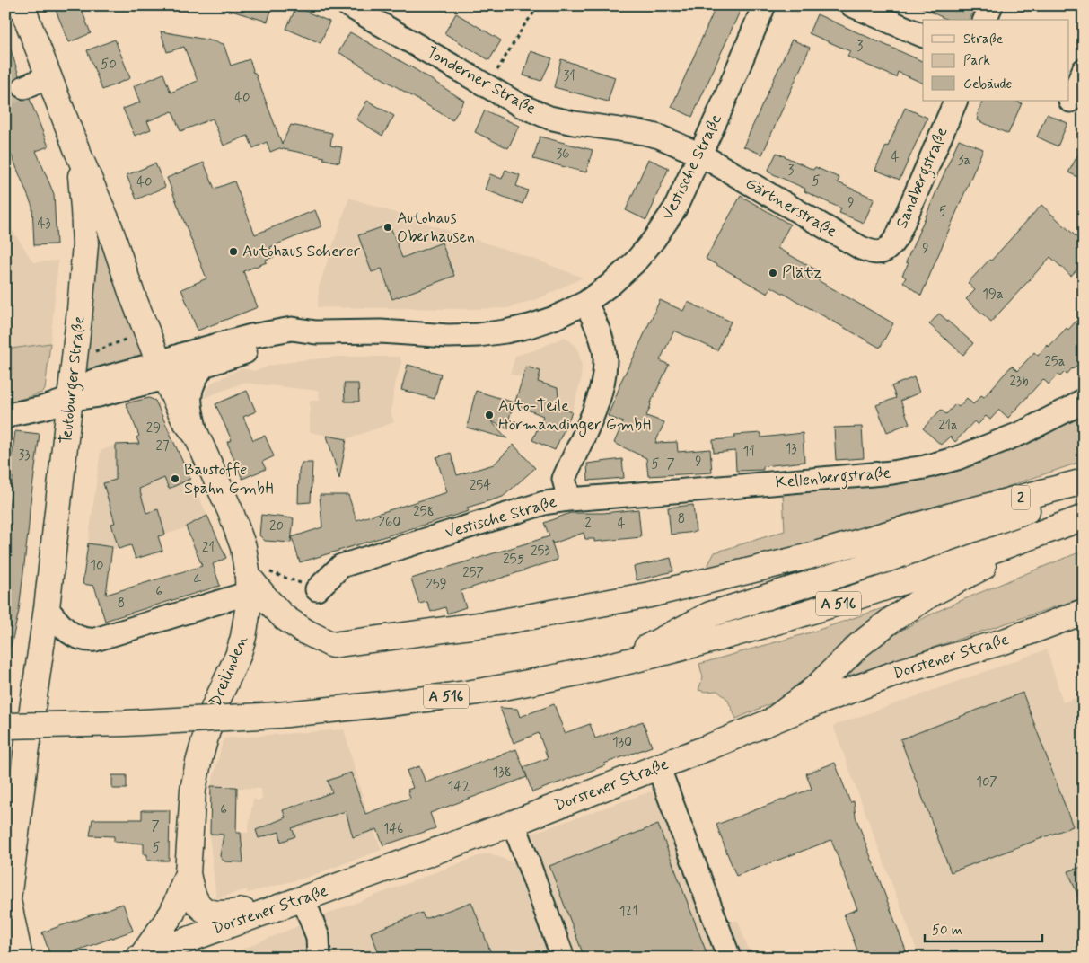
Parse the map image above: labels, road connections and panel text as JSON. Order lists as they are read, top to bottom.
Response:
{
  "streets": {
    "main road": [
      "Teutoburger Straße",
      "2",
      "A 516",
      "Dorstener Straße",
      "Dreilinden"
    ],
    "street": [
      "Tonderner Straße",
      "Vestische Straße",
      "Sandbergstraße",
      "Gärtnerstraße",
      "Kellenbergstraße"
    ]
  },
  "crossings": [
    ["Tonderner Straße", "Vestische Straße"],
    ["Tonderner Straße", "Gärtnerstraße"],
    ["Vestische Straße", "Gärtnerstraße"],
    ["Vestische Straße", "Teutoburger Straße"],
    ["Vestische Straße", "Kellenbergstraße"],
    ["Vestische Straße", "Dreilinden"],
    ["Sandbergstraße", "Gärtnerstraße"],
    ["Teutoburger Straße", "Dreilinden"],
    ["2", "Dreilinden"],
    ["Dorstener Straße", "Dreilinden"]
  ],
  "places": [
    "Autohaus Oberhausen",
    "Autohaus Scherer",
    "Plätz",
    "Auto-Teile Hörmandinger GmbH",
    "Baustoffe Spahn GmbH"
  ],
  "house_numbers": [
    "3",
    "50",
    "31",
    "40",
    "36",
    "4",
    "3a",
    "3",
    "5",
    "40",
    "9",
    "5",
    "43",
    "9",
    "19a",
    "25a",
    "23b",
    "21a",
    "29",
    "27",
    "13",
    "11",
    "33",
    "9",
    "5",
    "7",
    "254",
    "258",
    "8",
    "260",
    "2",
    "4",
    "20",
    "21",
    "253",
    "255",
    "10",
    "257",
    "4",
    "259",
    "6",
    "8",
    "130",
    "138",
    "107",
    "142",
    "6",
    "7",
    "146",
    "5",
    "121"
  ],
  "legend": ["Straße", "Park", "Gebäude"],
  "scale_bar": "50 m"
}
